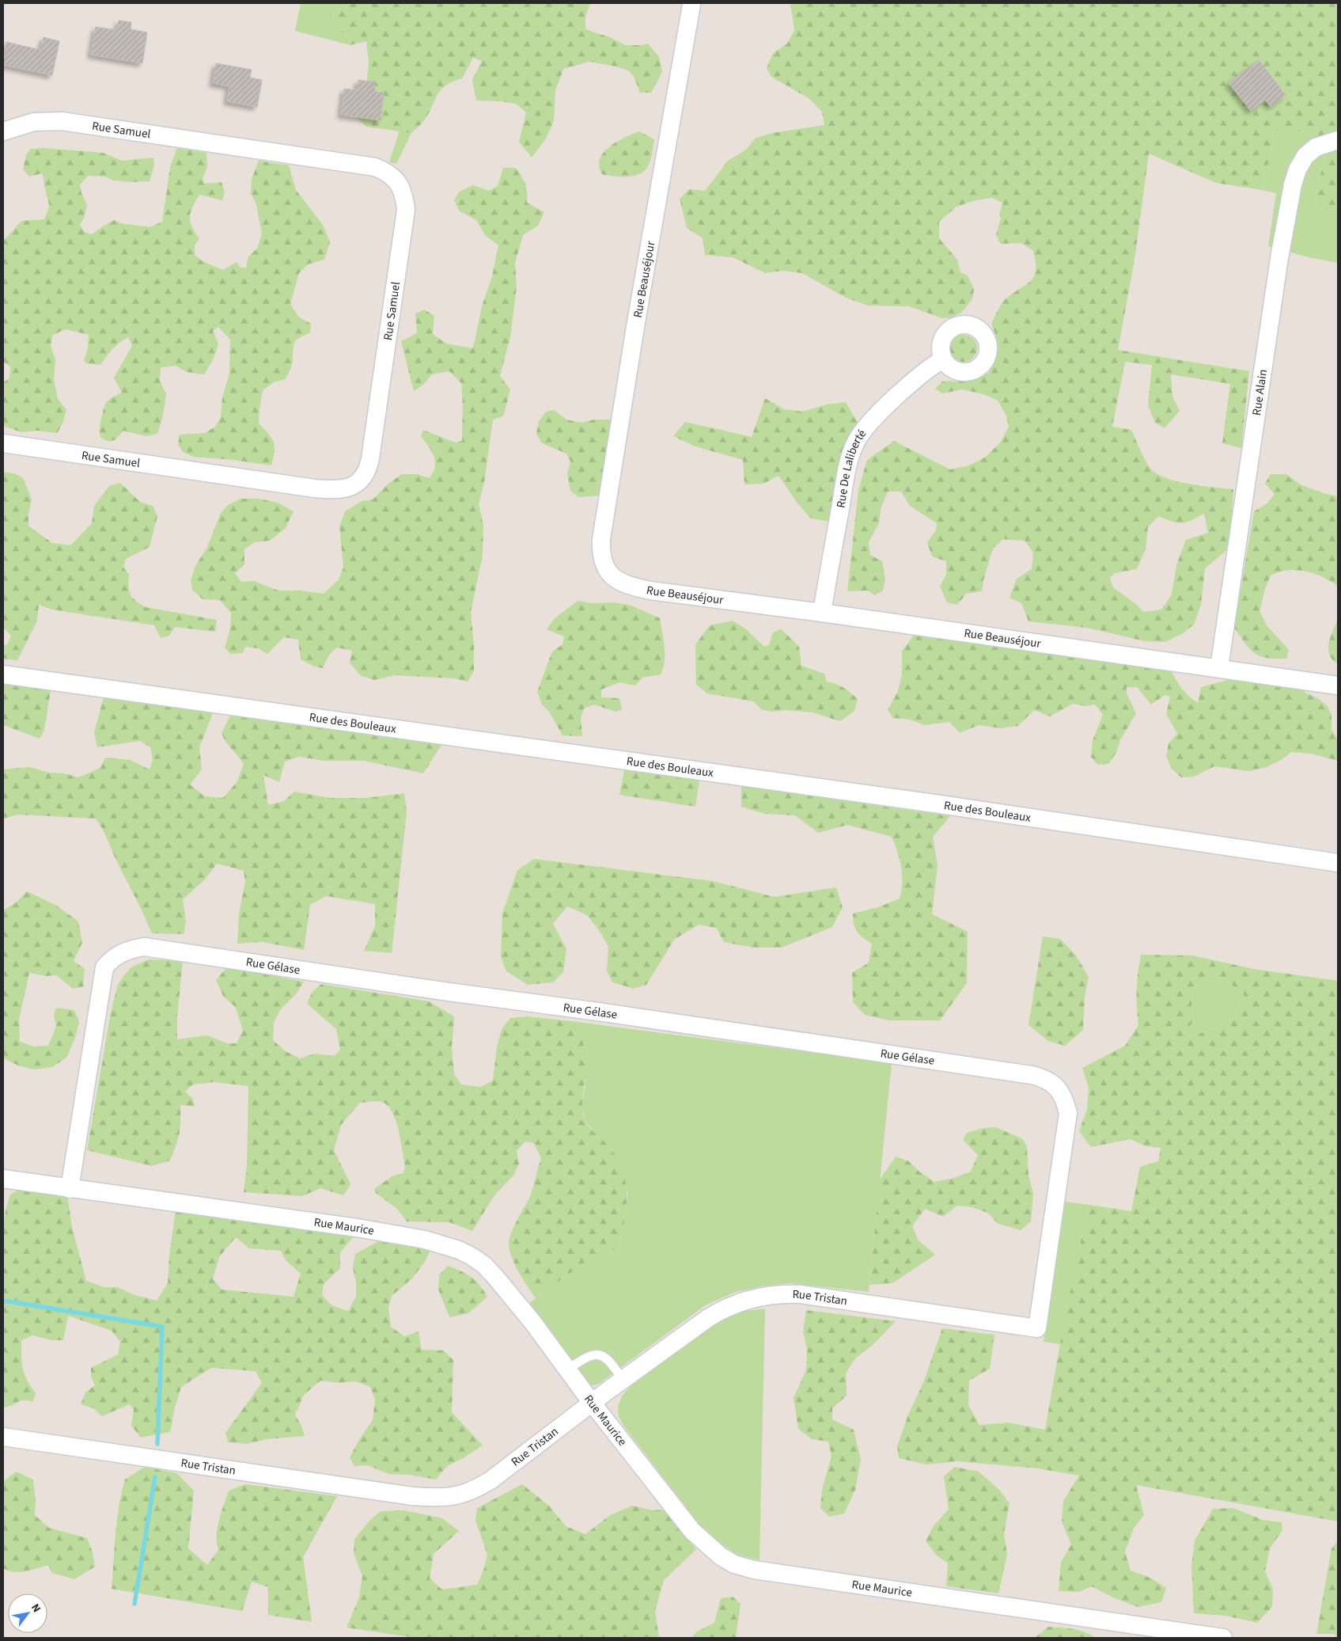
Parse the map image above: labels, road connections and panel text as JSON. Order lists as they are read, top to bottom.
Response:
{
  "streets": {
    "street": [
      "Rue Samuel",
      "Rue Beauséjour",
      "Rue Alain",
      "Rue De Laliberté",
      "Rue des Bouleaux",
      "Rue Gélase",
      "Rue Maurice",
      "Rue Tristan"
    ]
  },
  "crossings": [
    ["Rue Beauséjour", "Rue Alain"],
    ["Rue Beauséjour", "Rue De Laliberté"],
    ["Rue Gélase", "Rue Maurice"],
    ["Rue Gélase", "Rue Tristan"],
    ["Rue Maurice", "Rue Tristan"]
  ],
  "north": "top right"
}
